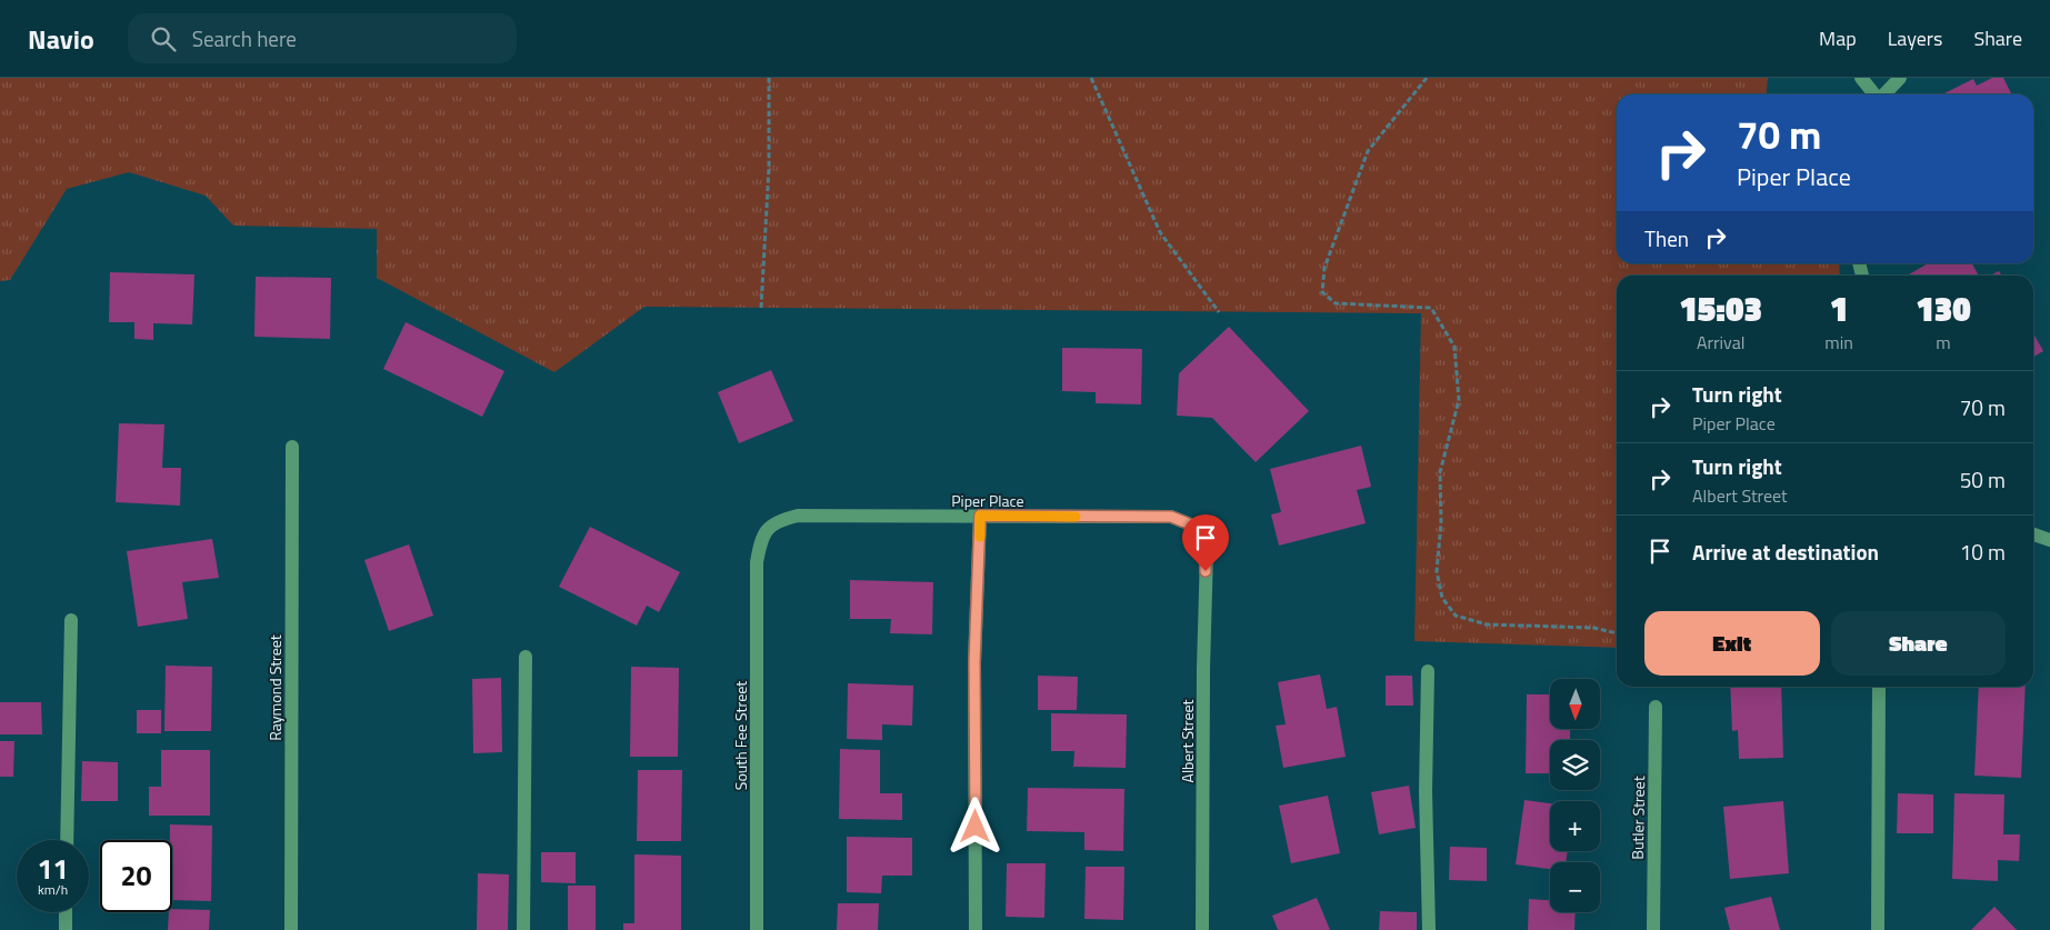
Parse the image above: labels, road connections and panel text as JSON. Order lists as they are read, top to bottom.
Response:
{
  "streets": {
    "street": [
      "Piper Place",
      "Raymond Street",
      "South Fee Street",
      "Albert Street",
      "Butler Street"
    ]
  },
  "crossings": [
    ["Piper Place", "South Fee Street"],
    ["Piper Place", "Albert Street"]
  ],
  "north": "bottom",
  "page": {
    "header": "Navio",
    "search": "Search here",
    "nav": ["Map", "Layers", "Share"],
    "turn": ["70 m", "Piper Place"],
    "then": "Then",
    "eta": [
      "15:03",
      "Arrival",
      "1",
      "min",
      "130",
      "m"
    ],
    "list": [
      {
        "name": "Turn right",
        "note": "Piper Place",
        "value": "70 m"
      },
      {
        "name": "Turn right",
        "note": "Albert Street",
        "value": "50 m"
      },
      {
        "name": "Arrive at destination",
        "value": "10 m"
      }
    ],
    "buttons": ["Exit", "Share"],
    "map_buttons": ["+", "−"],
    "speed": "11 km/h",
    "limit": "20"
  }
}
